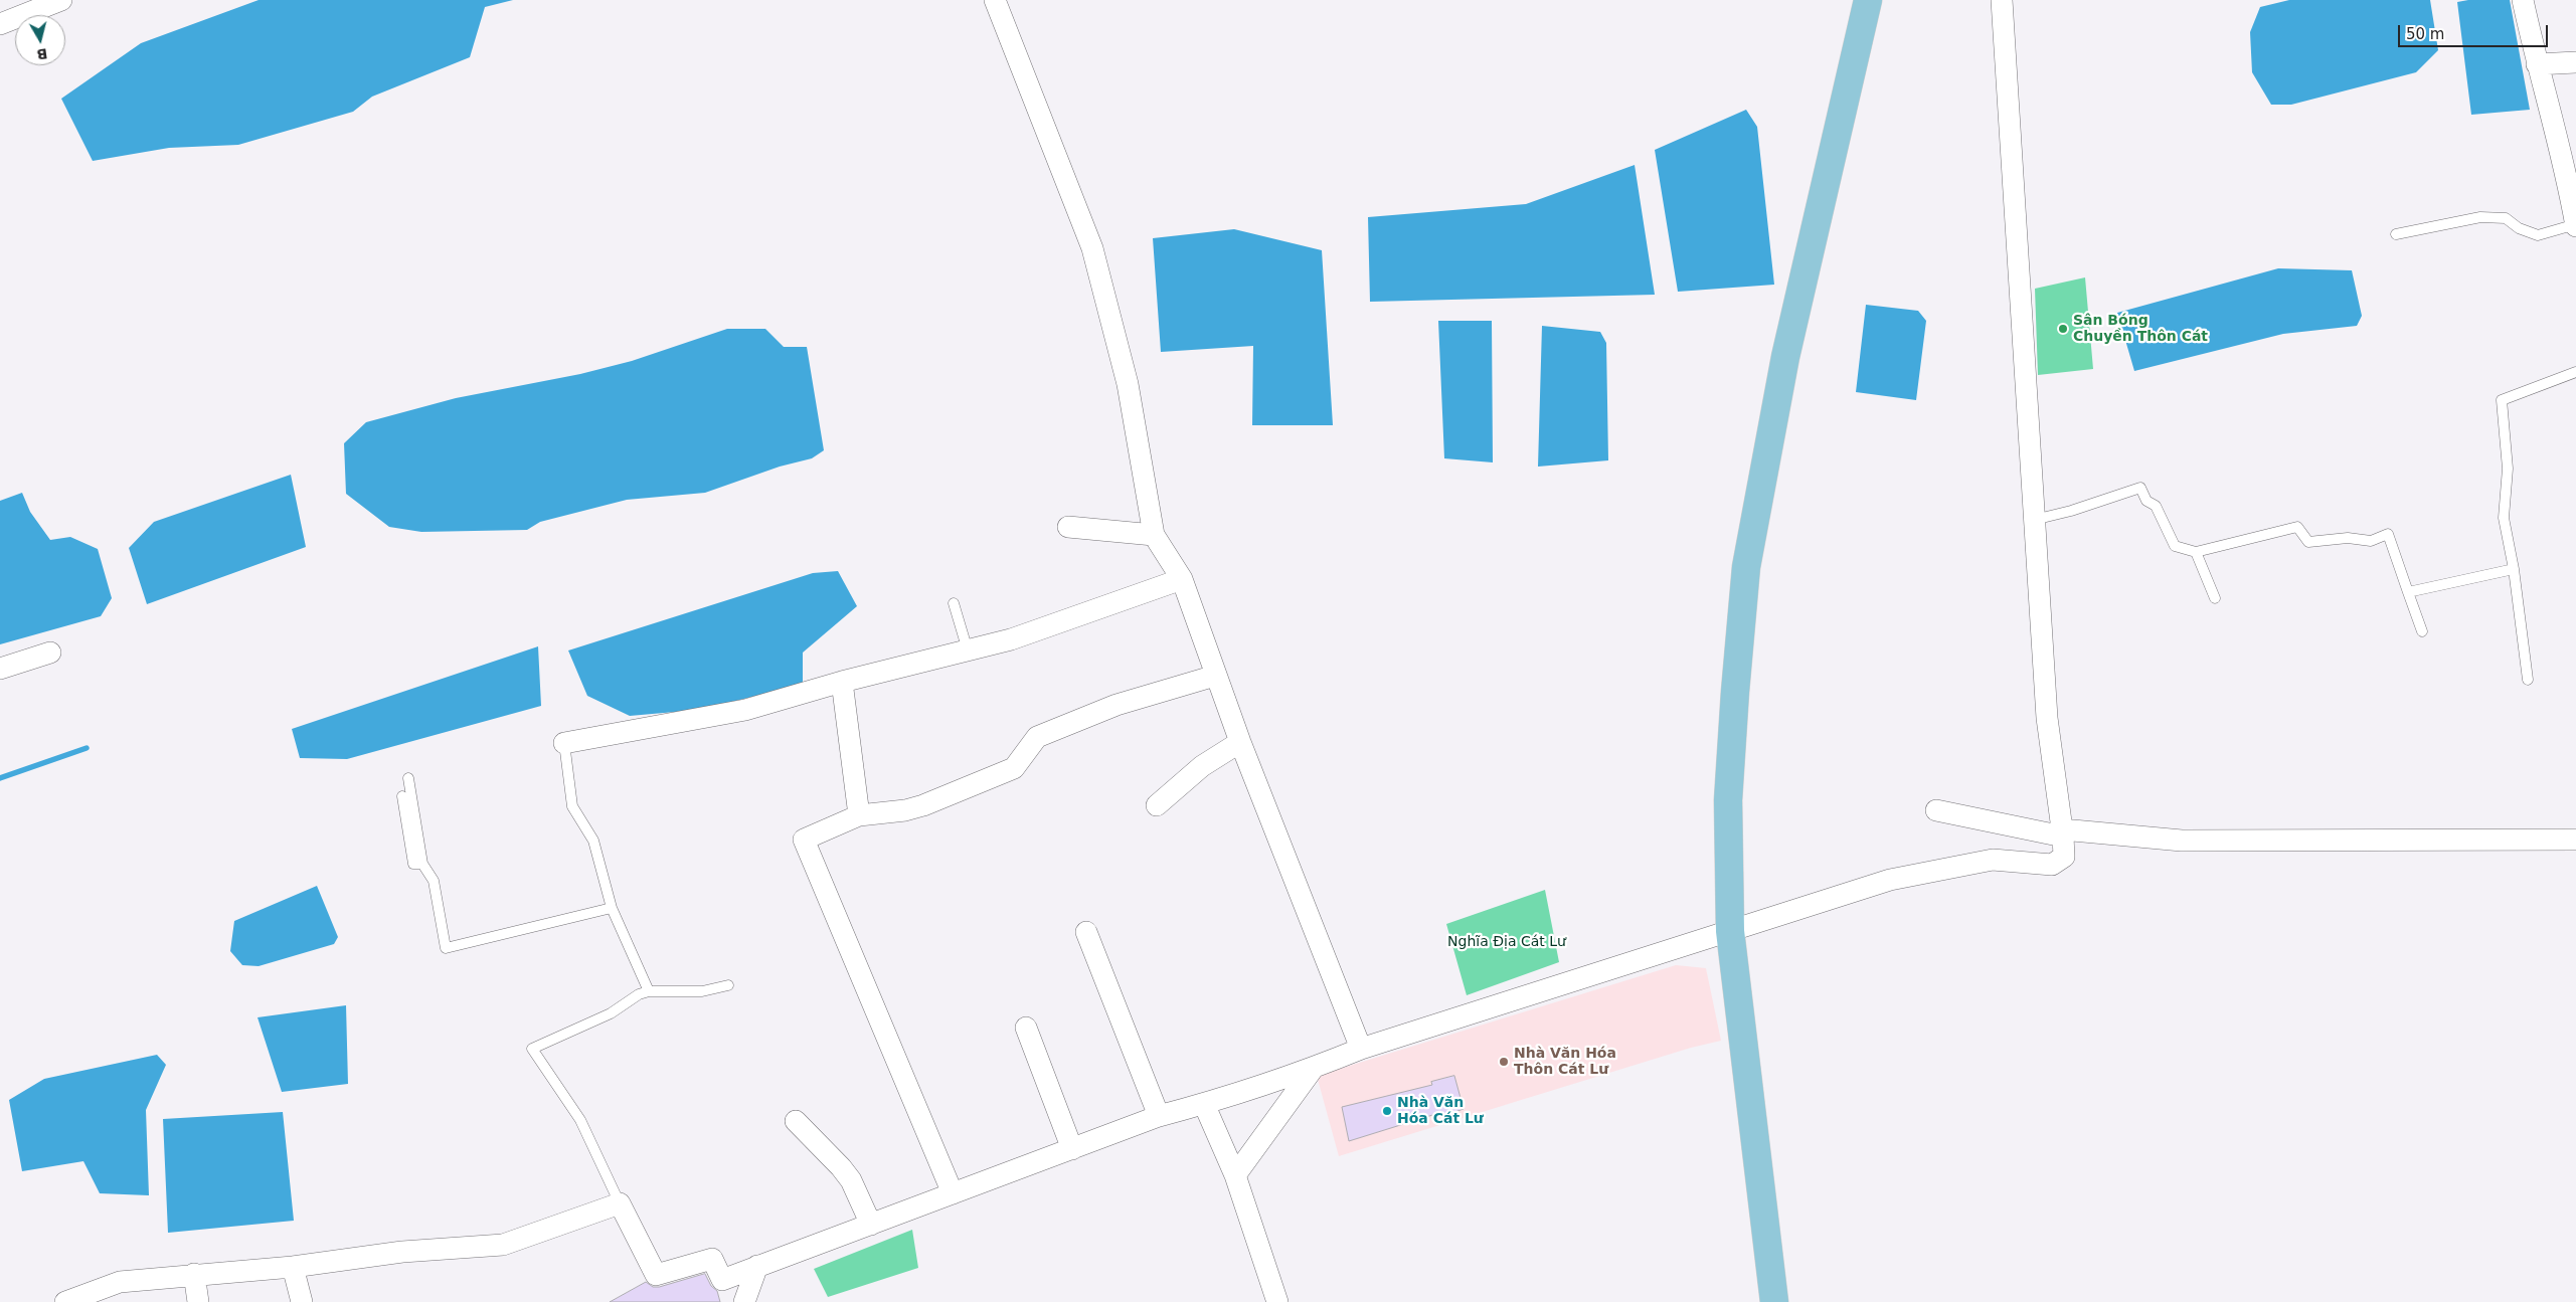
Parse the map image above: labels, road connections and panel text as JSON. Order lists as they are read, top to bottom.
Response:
{
  "parks": ["Nghĩa Địa Cát Lư"],
  "places": ["Sân Bóng Chuyền Thôn Cát", "Nhà Văn Hóa Thôn Cát Lư", "Nhà Văn Hóa Cát Lư"],
  "scale_bar": "50 m",
  "north": "bottom"
}
